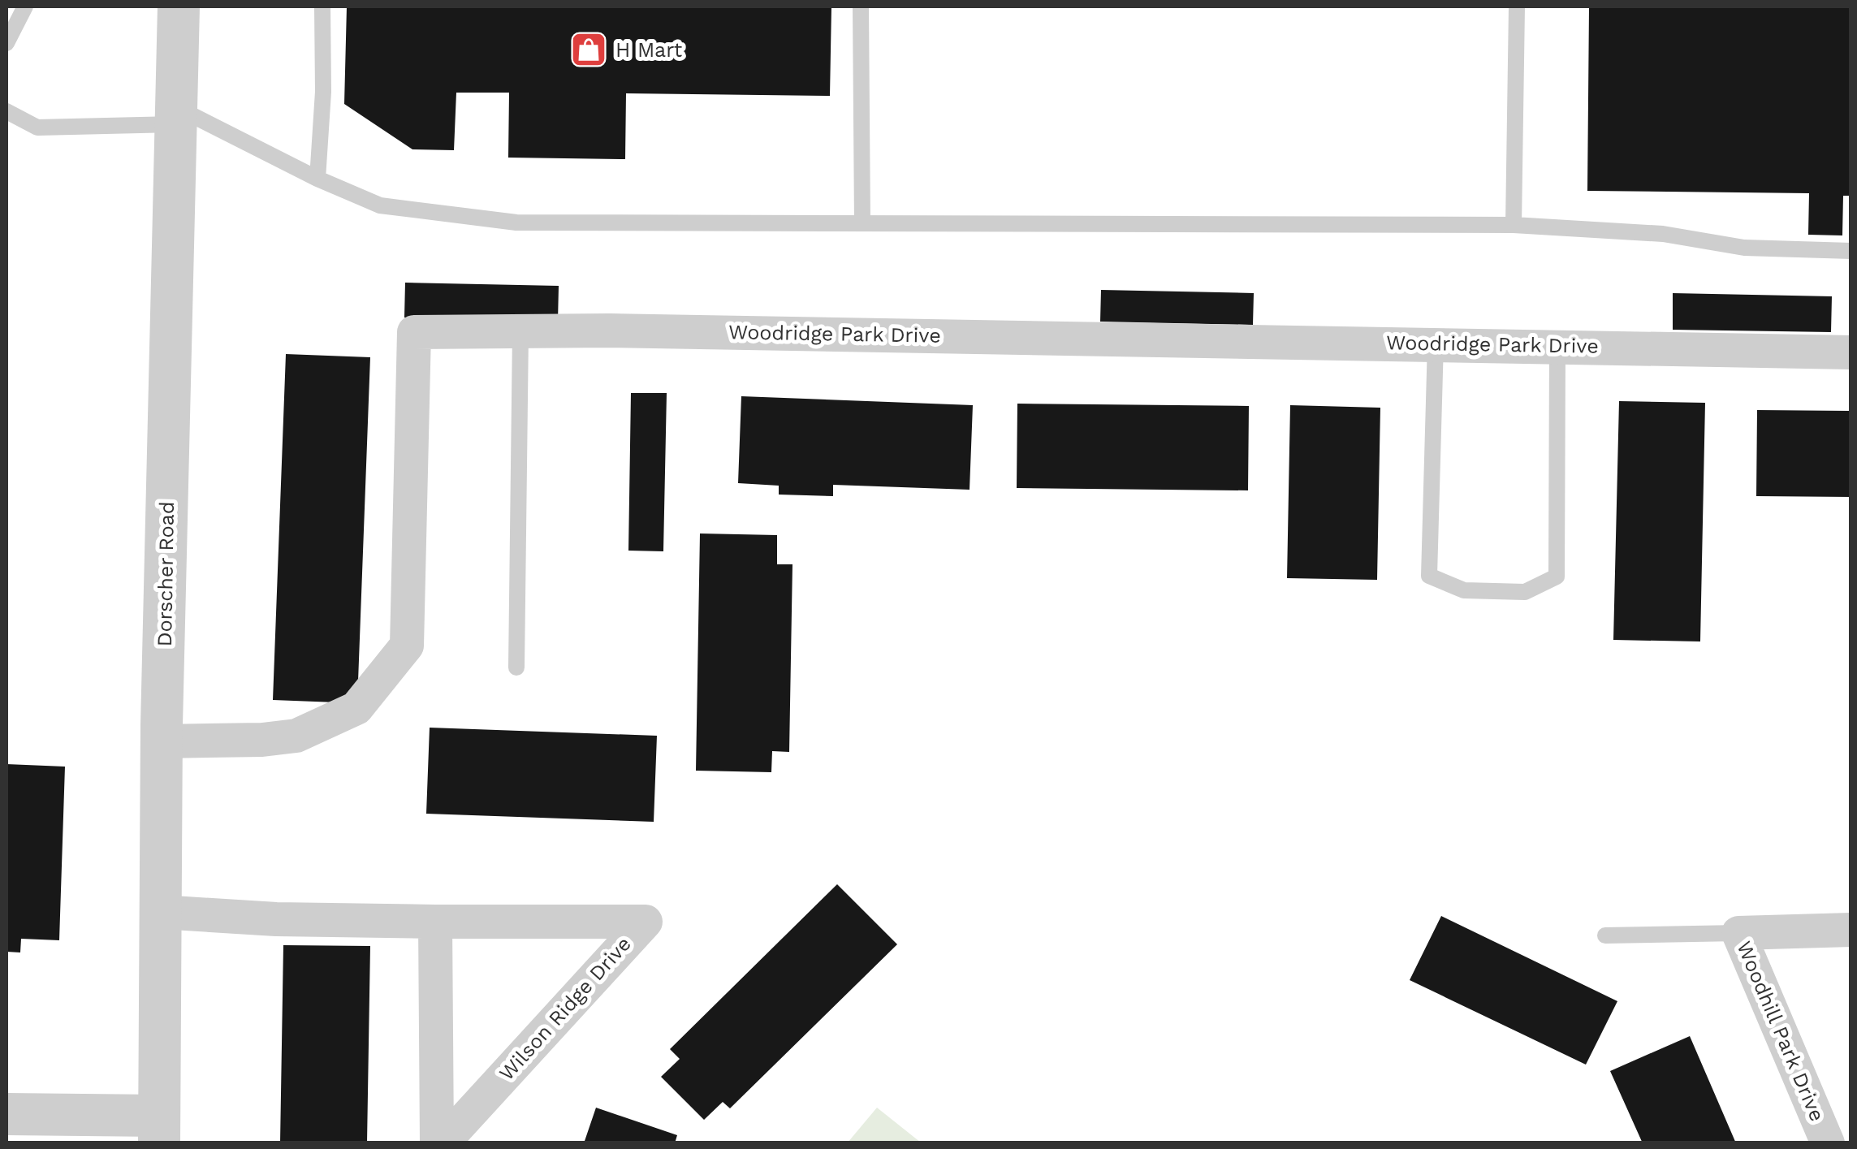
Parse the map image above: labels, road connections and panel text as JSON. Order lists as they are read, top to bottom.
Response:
{
  "streets": {
    "street": [
      "Woodridge Park Drive",
      "Dorscher Road",
      "Wilson Ridge Drive",
      "Woodhill Park Drive"
    ]
  },
  "crossings": [
    ["Woodridge Park Drive", "Dorscher Road"],
    ["Dorscher Road", "Wilson Ridge Drive"]
  ],
  "places": {
    "shop": ["H Mart"]
  }
}
